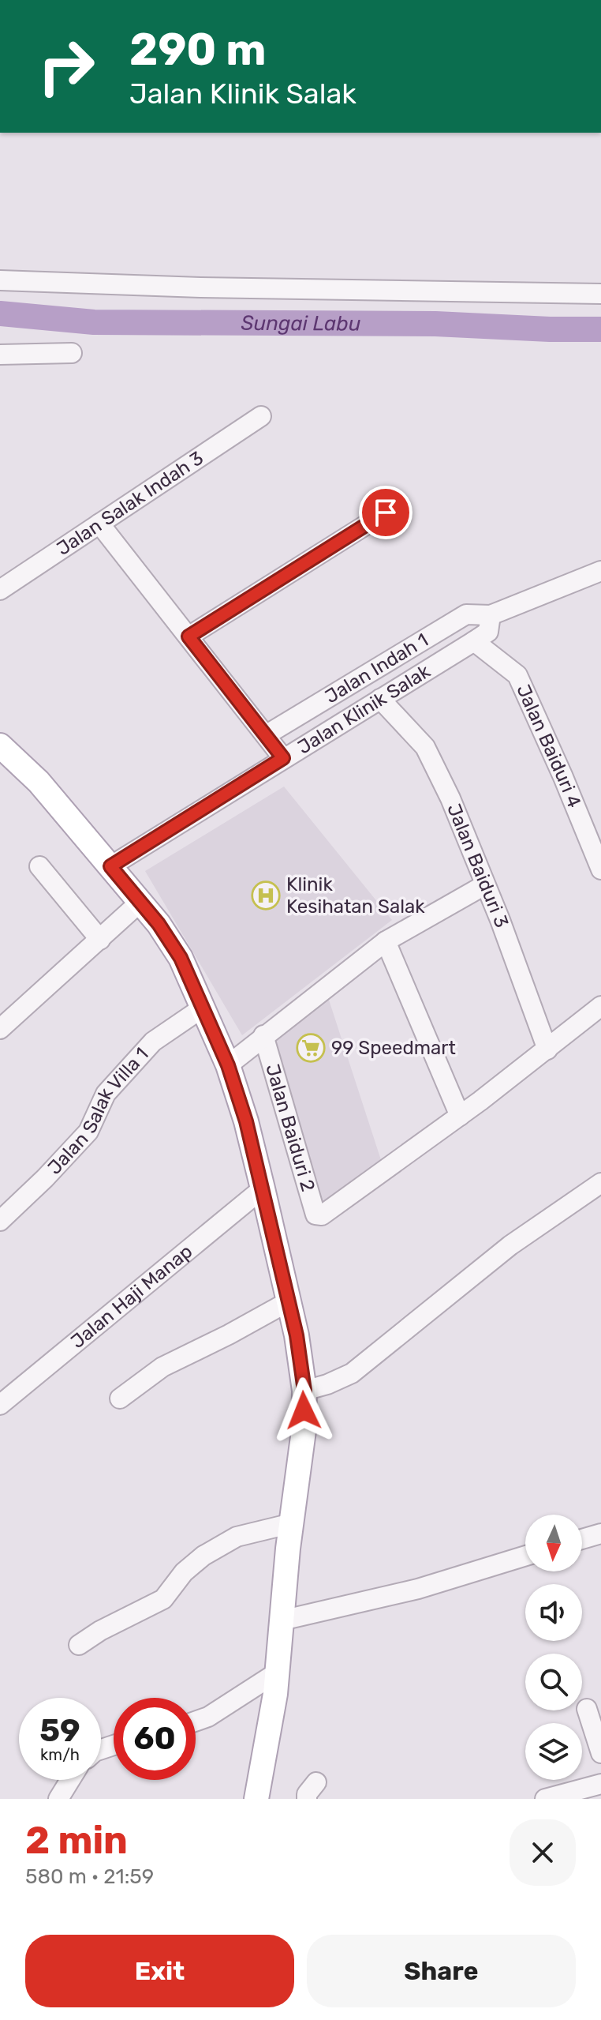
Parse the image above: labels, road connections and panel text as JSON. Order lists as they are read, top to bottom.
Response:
{
  "streets": {
    "street": [
      "Jalan Salak Indah 3",
      "Jalan Indah 1",
      "Jalan Klinik Salak",
      "Jalan Baiduri 4",
      "Jalan Baiduri 3",
      "Jalan Salak Villa 1",
      "Jalan Baiduri 2",
      "Jalan Haji Manap"
    ]
  },
  "crossings": [
    ["Jalan Indah 1", "Jalan Klinik Salak"],
    ["Jalan Indah 1", "Jalan Baiduri 4"],
    ["Jalan Klinik Salak", "Jalan Baiduri 4"],
    ["Jalan Klinik Salak", "Jalan Baiduri 3"]
  ],
  "water": ["Sungai Labu"],
  "places": {
    "hospital": ["Klinik Kesihatan Salak"],
    "supermarket": ["99 Speedmart"]
  },
  "north": "bottom",
  "page": {
    "turn": ["290 m", "Jalan Klinik Salak"],
    "speed": "59 km/h",
    "limit": "60",
    "heading": ["2 min", "580 m · 21:59"],
    "buttons": ["Exit", "Share"]
  }
}
